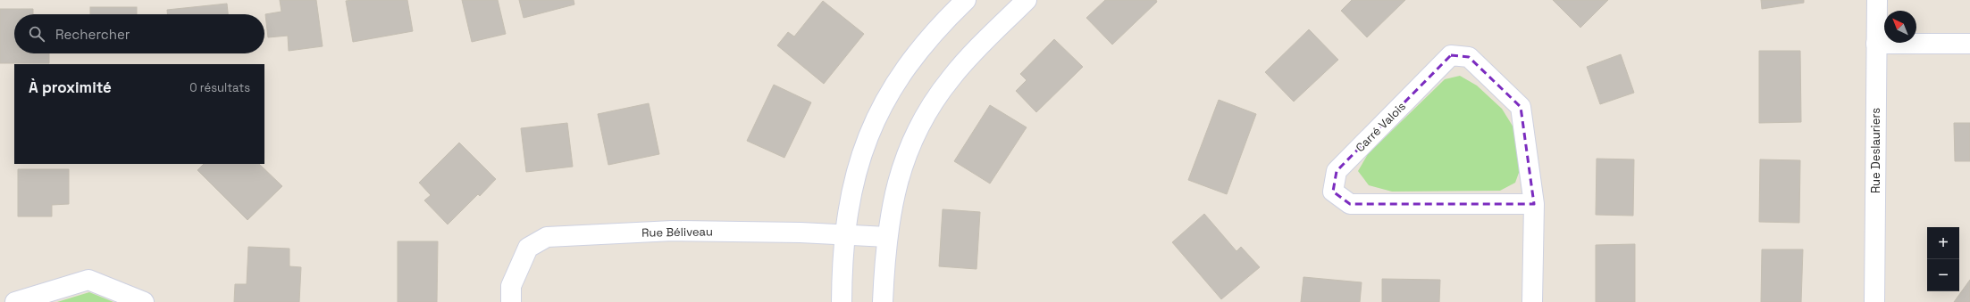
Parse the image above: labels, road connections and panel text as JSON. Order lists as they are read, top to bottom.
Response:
{
  "streets": {
    "street": ["Carré Valois", "Rue Deslauriers", "Rue Béliveau"]
  },
  "north": "top left",
  "page": {
    "search": "Rechercher",
    "heading": ["À proximité", "0 résultats"],
    "map_buttons": ["+", "−"]
  }
}
